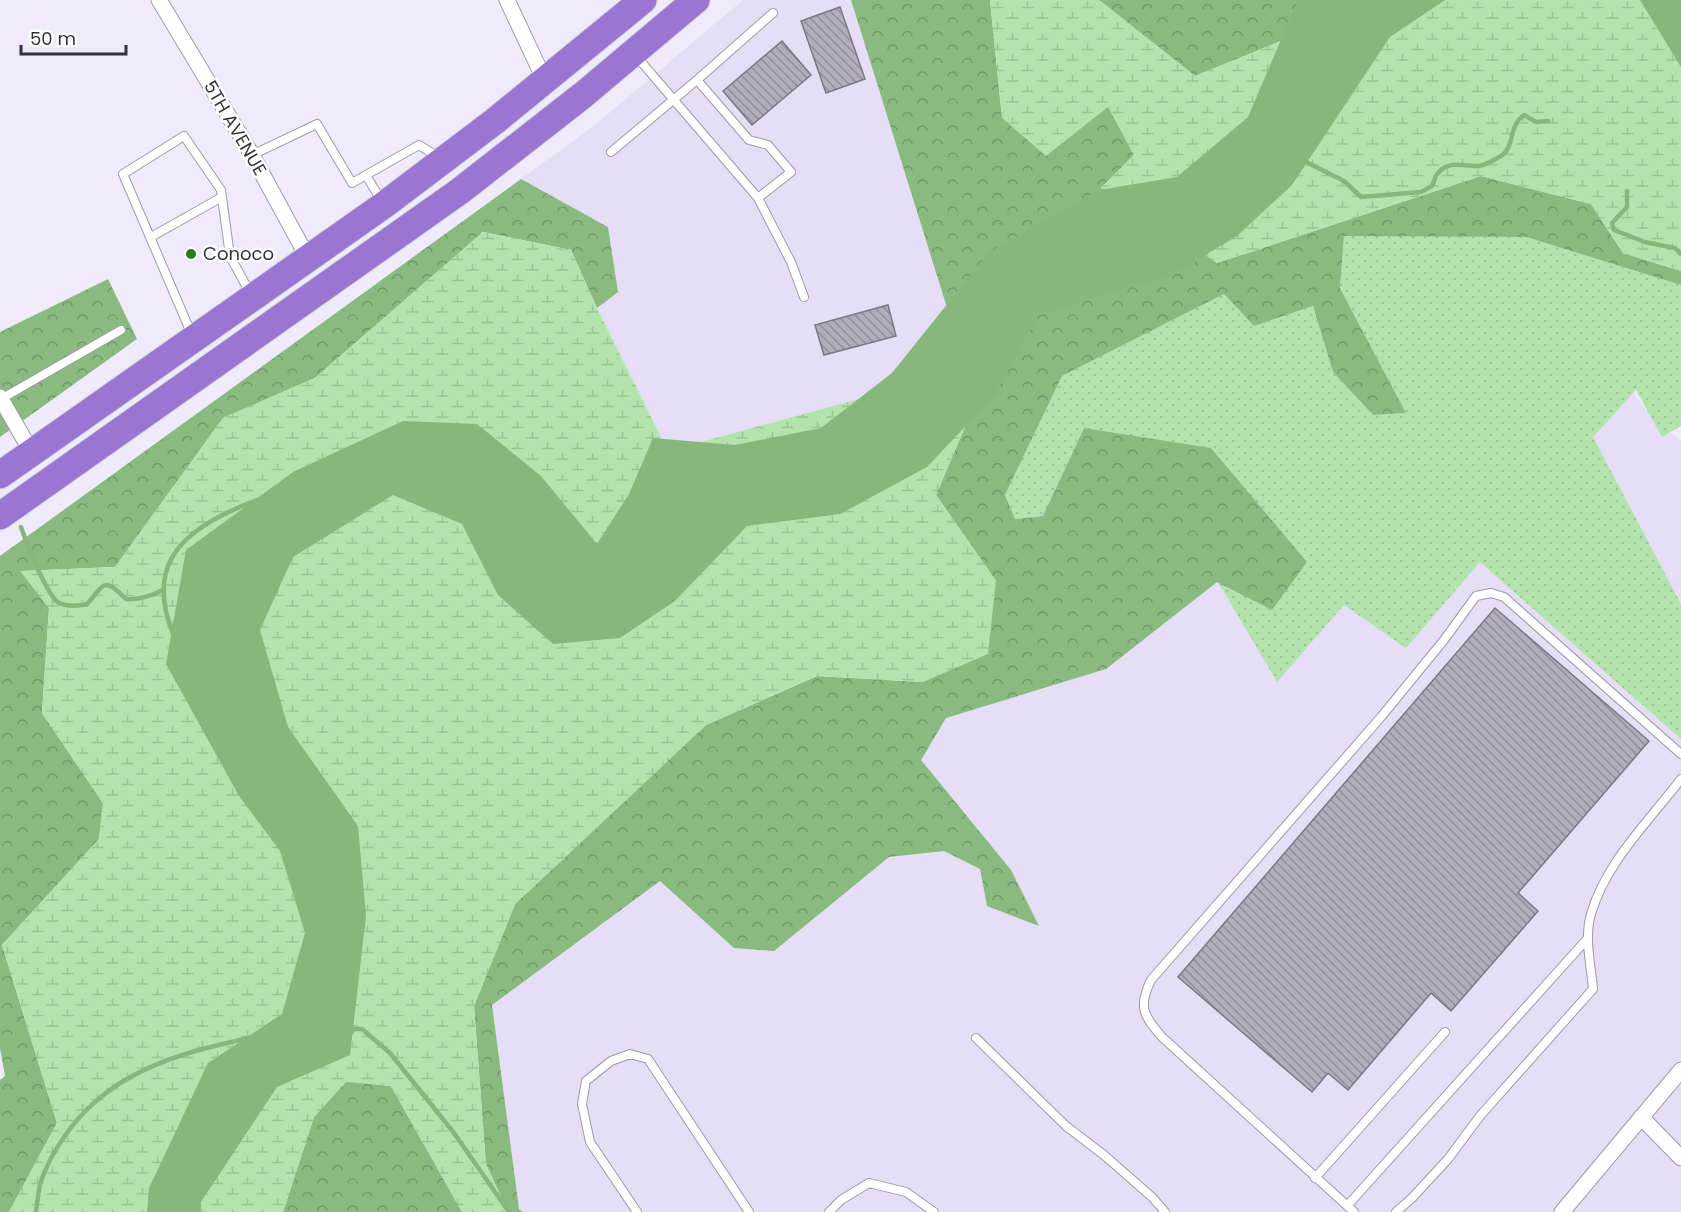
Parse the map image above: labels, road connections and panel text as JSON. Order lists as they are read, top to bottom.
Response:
{
  "streets": {
    "street": ["5TH AVENUE"]
  },
  "places": ["Conoco"],
  "scale_bar": "50 m"
}
